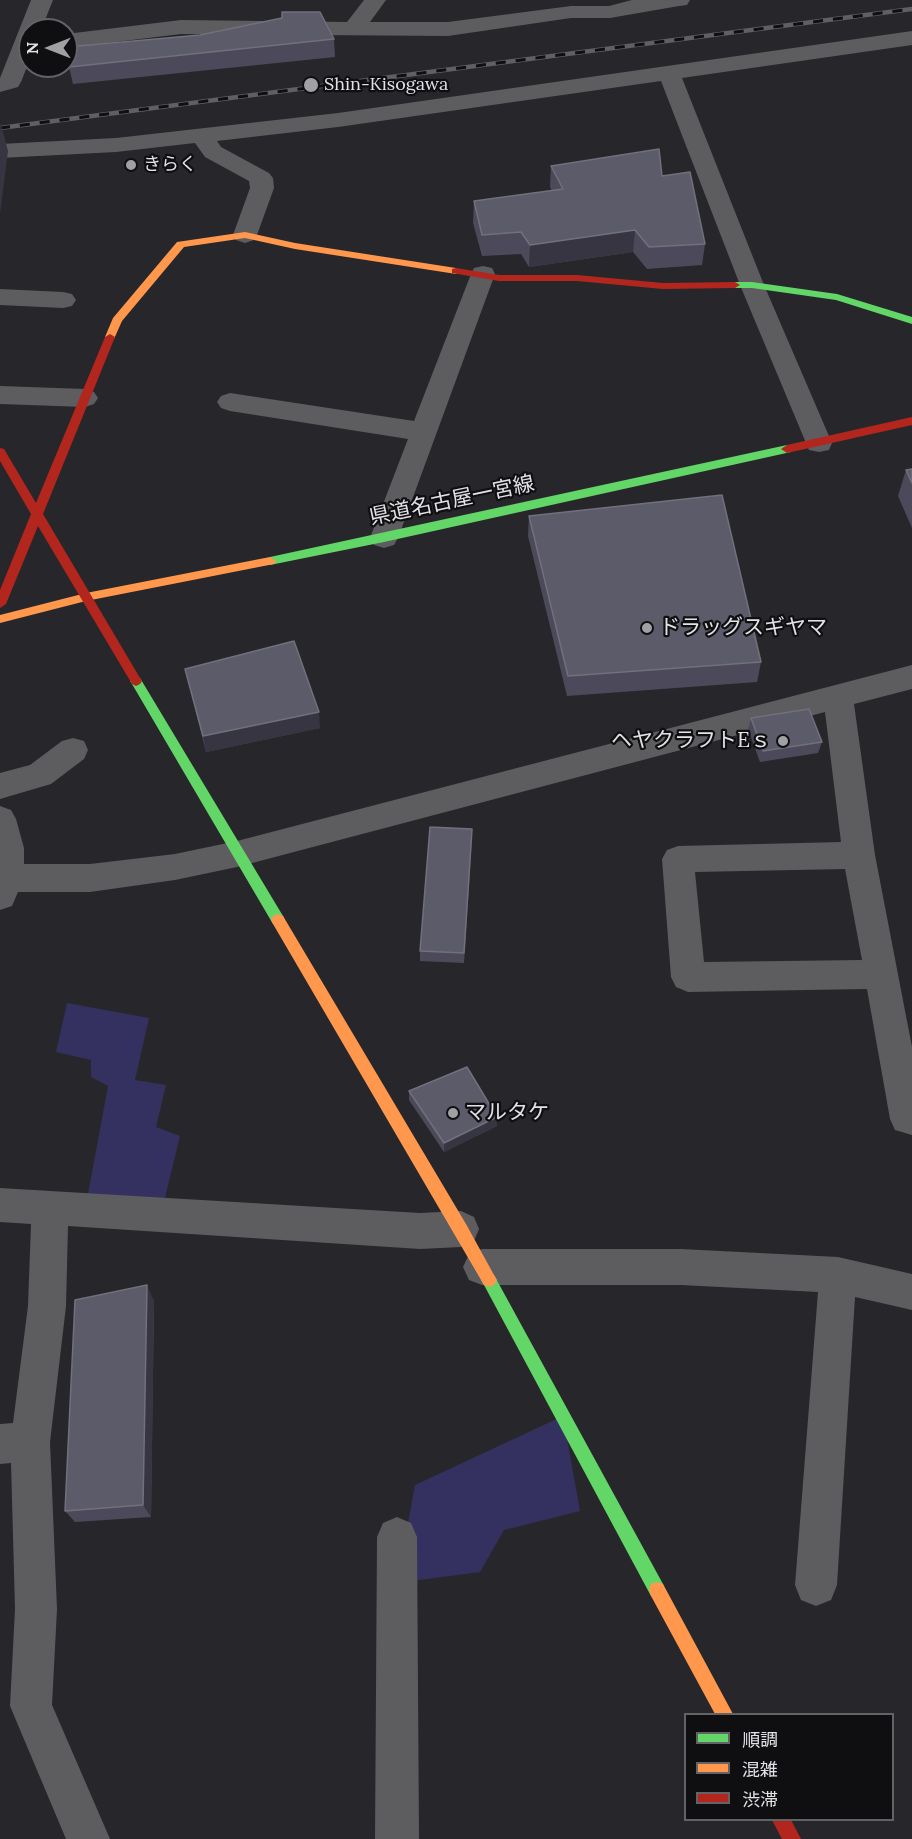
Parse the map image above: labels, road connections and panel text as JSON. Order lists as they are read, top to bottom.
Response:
{
  "streets": {
    "street": ["県道名古屋一宮線"]
  },
  "places": [
    "Shin-Kisogawa",
    "きらく",
    "ドラッグスギヤマ",
    "ヘヤクラフトEｓ",
    "マルタケ"
  ],
  "legend": ["順調", "混雑", "渋滞"],
  "north": "left"
}
